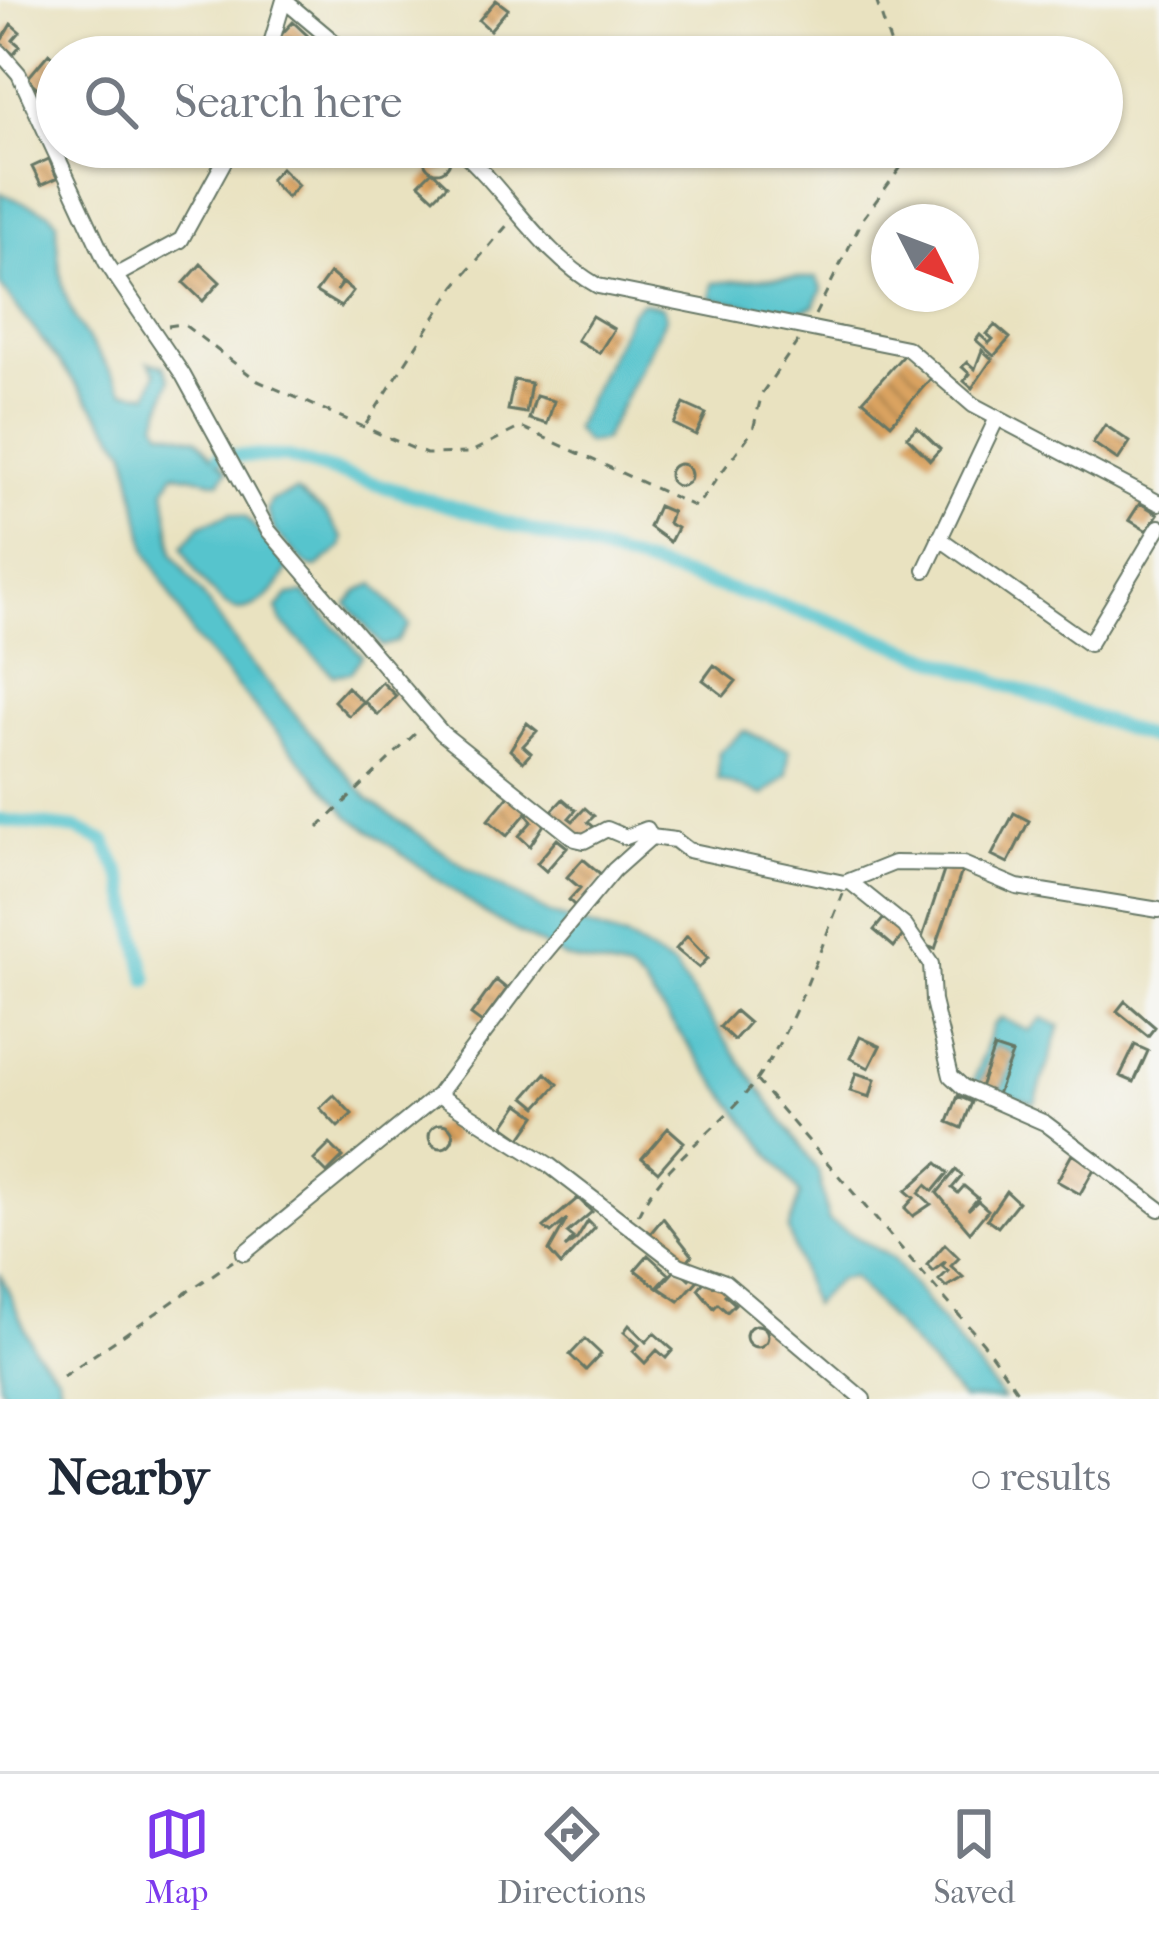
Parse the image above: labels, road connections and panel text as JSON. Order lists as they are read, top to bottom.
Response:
{
  "north": "bottom right",
  "page": {
    "search": "Search here",
    "heading": ["Nearby", "0 results"],
    "nav": ["Map", "Directions", "Saved"]
  }
}
